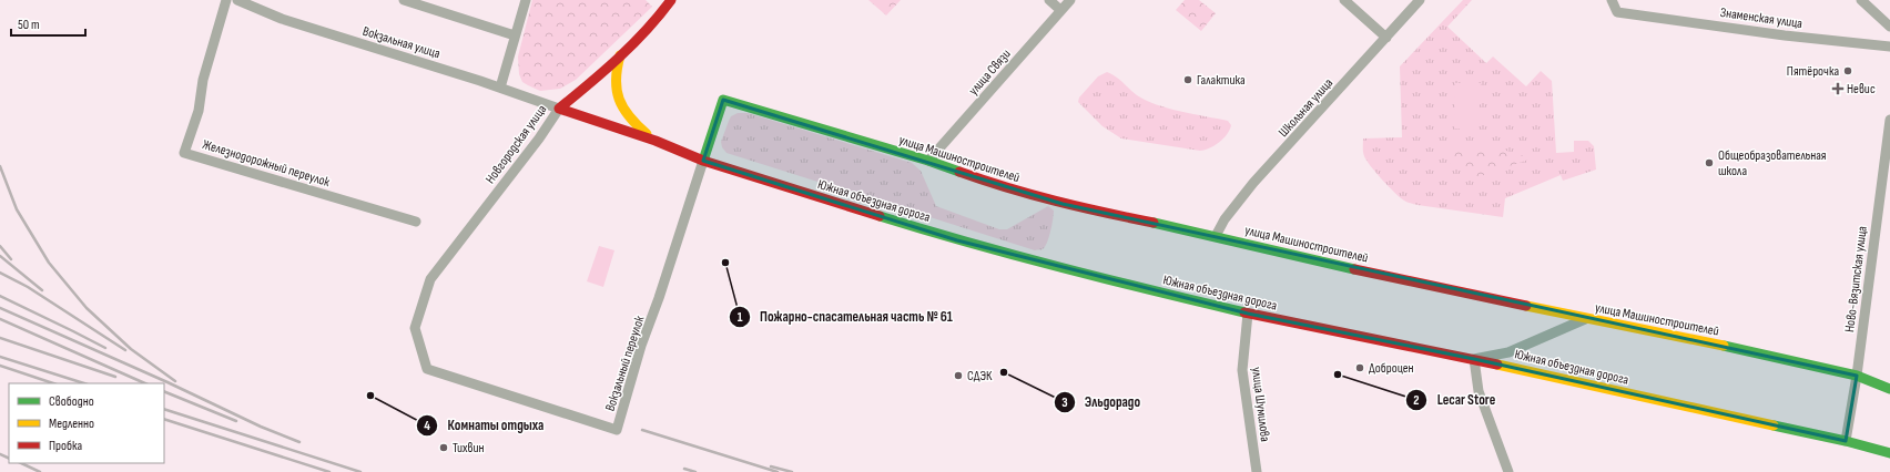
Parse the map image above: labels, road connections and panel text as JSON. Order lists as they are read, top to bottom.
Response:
{
  "streets": {
    "main road": [
      "Новгородская улица",
      "улица Машиностроителей",
      "Южная объездная дорога",
      "Вокзальный переулок"
    ],
    "street": [
      "Знаменская улица",
      "Вокзальная улица",
      "улица Связи",
      "Школьная улица",
      "Железнодорожный переулок",
      "Ново-Вязитская улица",
      "улица Шумилова"
    ]
  },
  "crossings": [
    ["Вокзальная улица", "Новгородская улица"],
    ["Вокзальная улица", "Южная объездная дорога"],
    ["улица Связи", "улица Машиностроителей"],
    ["Школьная улица", "улица Машиностроителей"],
    ["Новгородская улица", "Южная объездная дорога"],
    ["Новгородская улица", "Вокзальный переулок"],
    ["улица Машиностроителей", "Ново-Вязитская улица"],
    ["улица Машиностроителей", "Вокзальный переулок"],
    ["Южная объездная дорога", "Ново-Вязитская улица"],
    ["Южная объездная дорога", "Вокзальный переулок"],
    ["Южная объездная дорога", "улица Шумилова"]
  ],
  "places": {
    "other": [
      "Пятёрочка",
      "Галактика",
      "Общеобразовательная школа",
      "Пожарно-спасательная часть № 61",
      "Доброцен",
      "Эльдорадо",
      "Lecar Store",
      "СДЭК",
      "Комнаты отдыха",
      "Тихвин"
    ],
    "health": ["Невис"]
  },
  "legend": ["Свободно", "Медленно", "Пробка"],
  "scale_bar": "50 m"
}
